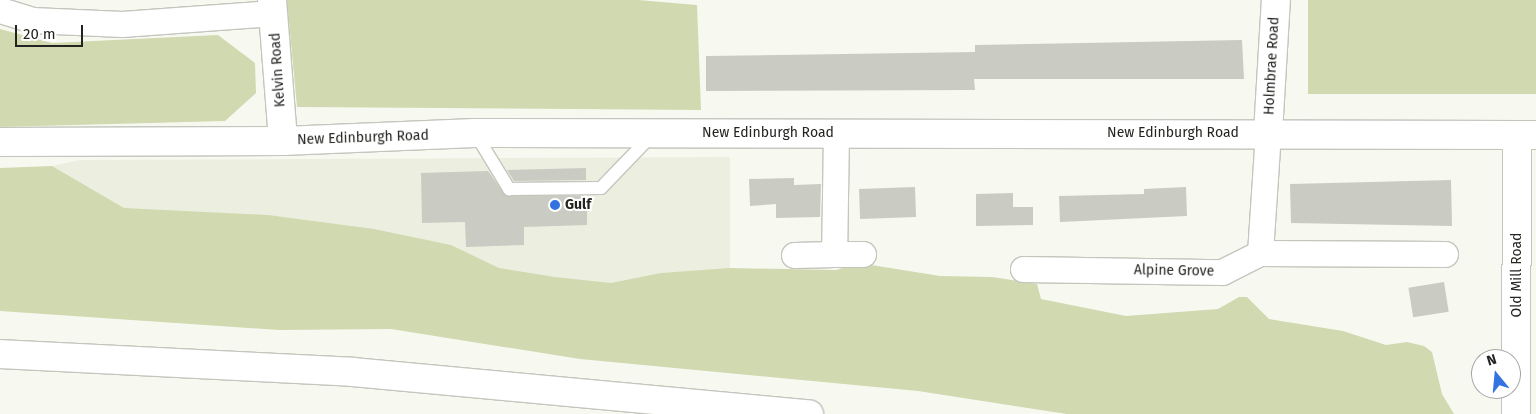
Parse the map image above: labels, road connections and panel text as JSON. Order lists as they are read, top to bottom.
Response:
{
  "streets": {
    "main road": [
      "Holmbrae Road",
      "Kelvin Road",
      "New Edinburgh Road",
      "Old Mill Road"
    ],
    "street": ["Alpine Grove"]
  },
  "crossings": [
    ["Holmbrae Road", "New Edinburgh Road"],
    ["Kelvin Road", "New Edinburgh Road"],
    ["New Edinburgh Road", "Old Mill Road"]
  ],
  "places": ["Gulf"],
  "scale_bar": "20 m",
  "north": "top"
}
